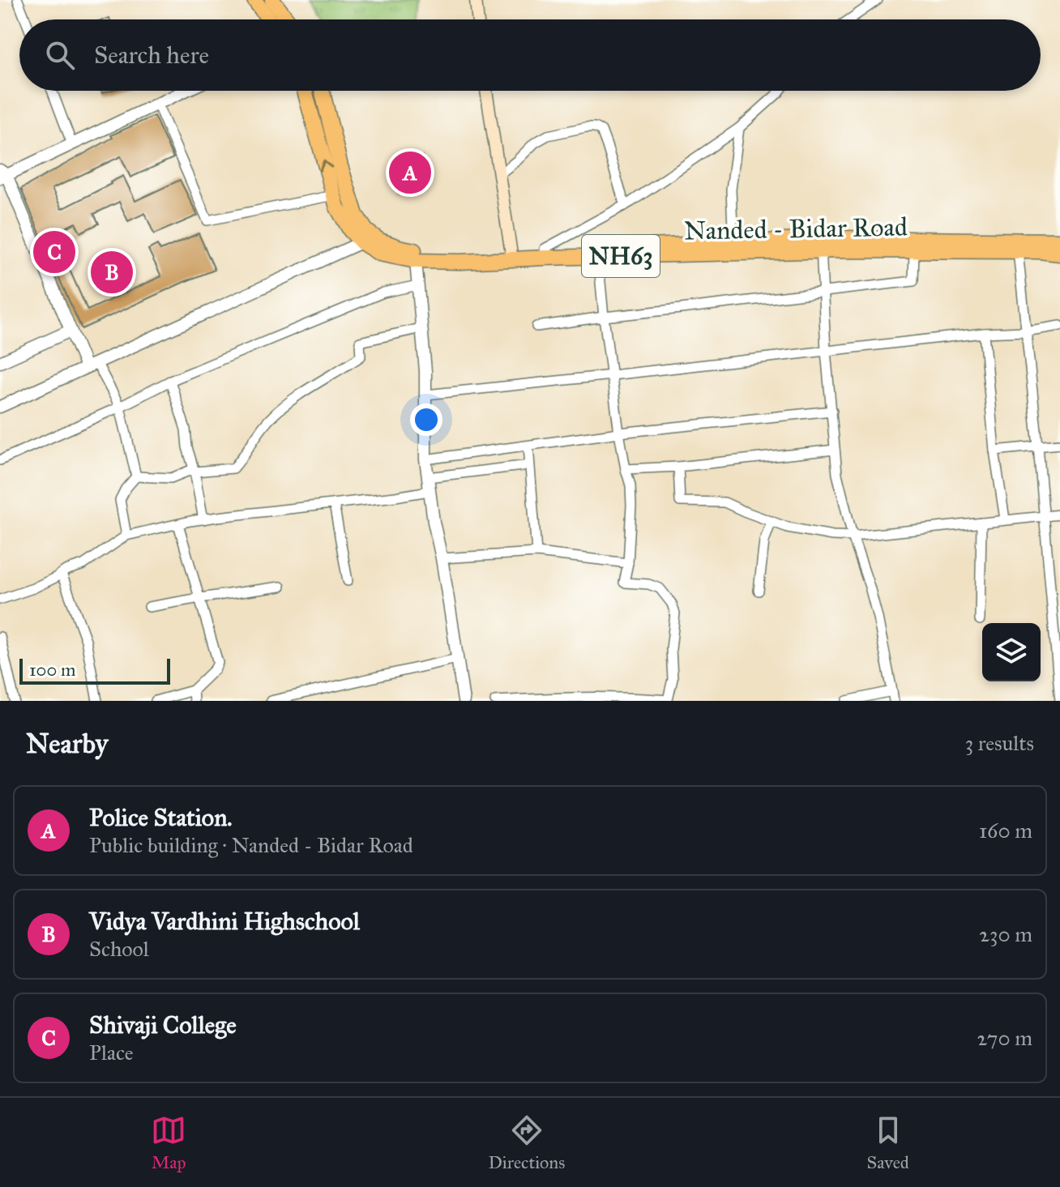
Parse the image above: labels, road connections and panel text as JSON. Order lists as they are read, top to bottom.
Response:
{
  "streets": {
    "highway": ["Nanded - Bidar Road", "NH63"]
  },
  "scale_bar": "100 m",
  "page": {
    "search": "Search here",
    "pins": ["A", "C", "B"],
    "scale": "100 m",
    "heading": ["Nearby", "3 results"],
    "list": [
      {
        "mark": "A",
        "name": "Police Station.",
        "note": "Public building · Nanded - Bidar Road",
        "value": "160 m"
      },
      {
        "mark": "B",
        "name": "Vidya Vardhini Highschool",
        "note": "School",
        "value": "230 m"
      },
      {
        "mark": "C",
        "name": "Shivaji College",
        "note": "Place",
        "value": "270 m"
      }
    ],
    "nav": ["Map", "Directions", "Saved"]
  }
}
